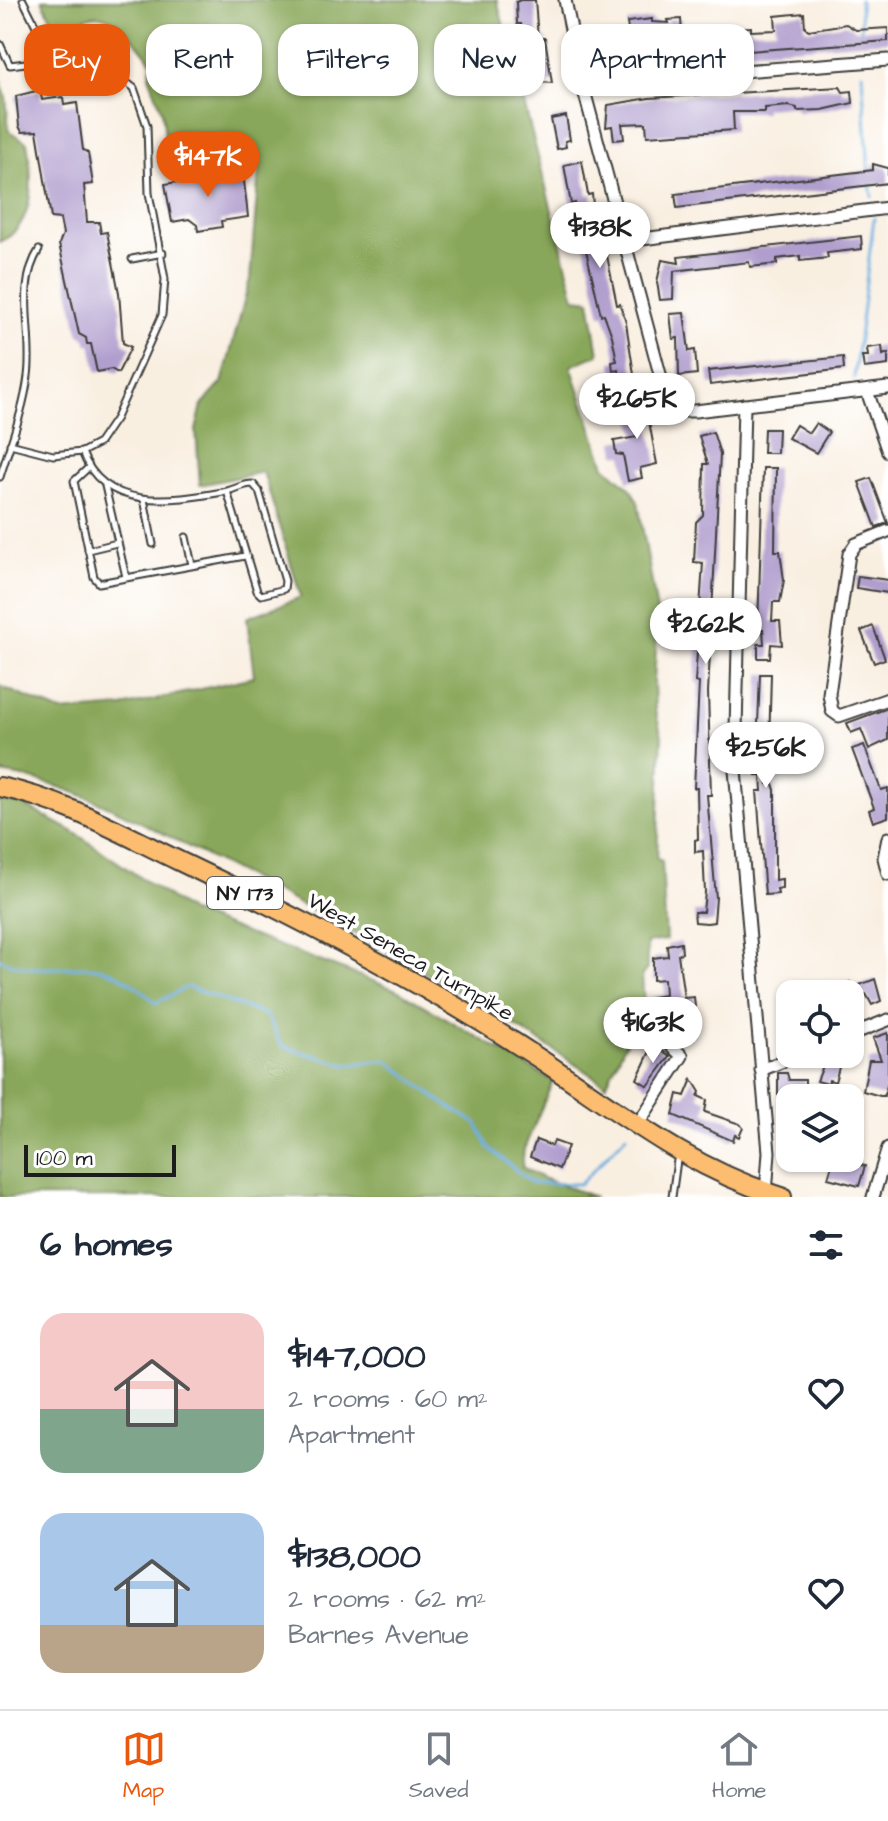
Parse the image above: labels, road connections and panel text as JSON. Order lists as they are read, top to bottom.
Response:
{
  "streets": {
    "main road": ["NY 173", "West Seneca Turnpike"]
  },
  "scale_bar": "100 m",
  "page": {
    "chip": [
      "Buy",
      "Rent",
      "Filters",
      "New",
      "Apartment"
    ],
    "price": [
      "$147K",
      "$138K",
      "$265K",
      "$262K",
      "$256K",
      "$163K"
    ],
    "scale": "100 m",
    "heading": "6 homes",
    "list": [
      {
        "name": "$147,000",
        "note": "2 rooms · 60 m² · Apartment"
      },
      {
        "name": "$138,000",
        "note": "2 rooms · 62 m² · Barnes Avenue"
      }
    ],
    "tabs": ["Map", "Saved", "Home"]
  }
}
